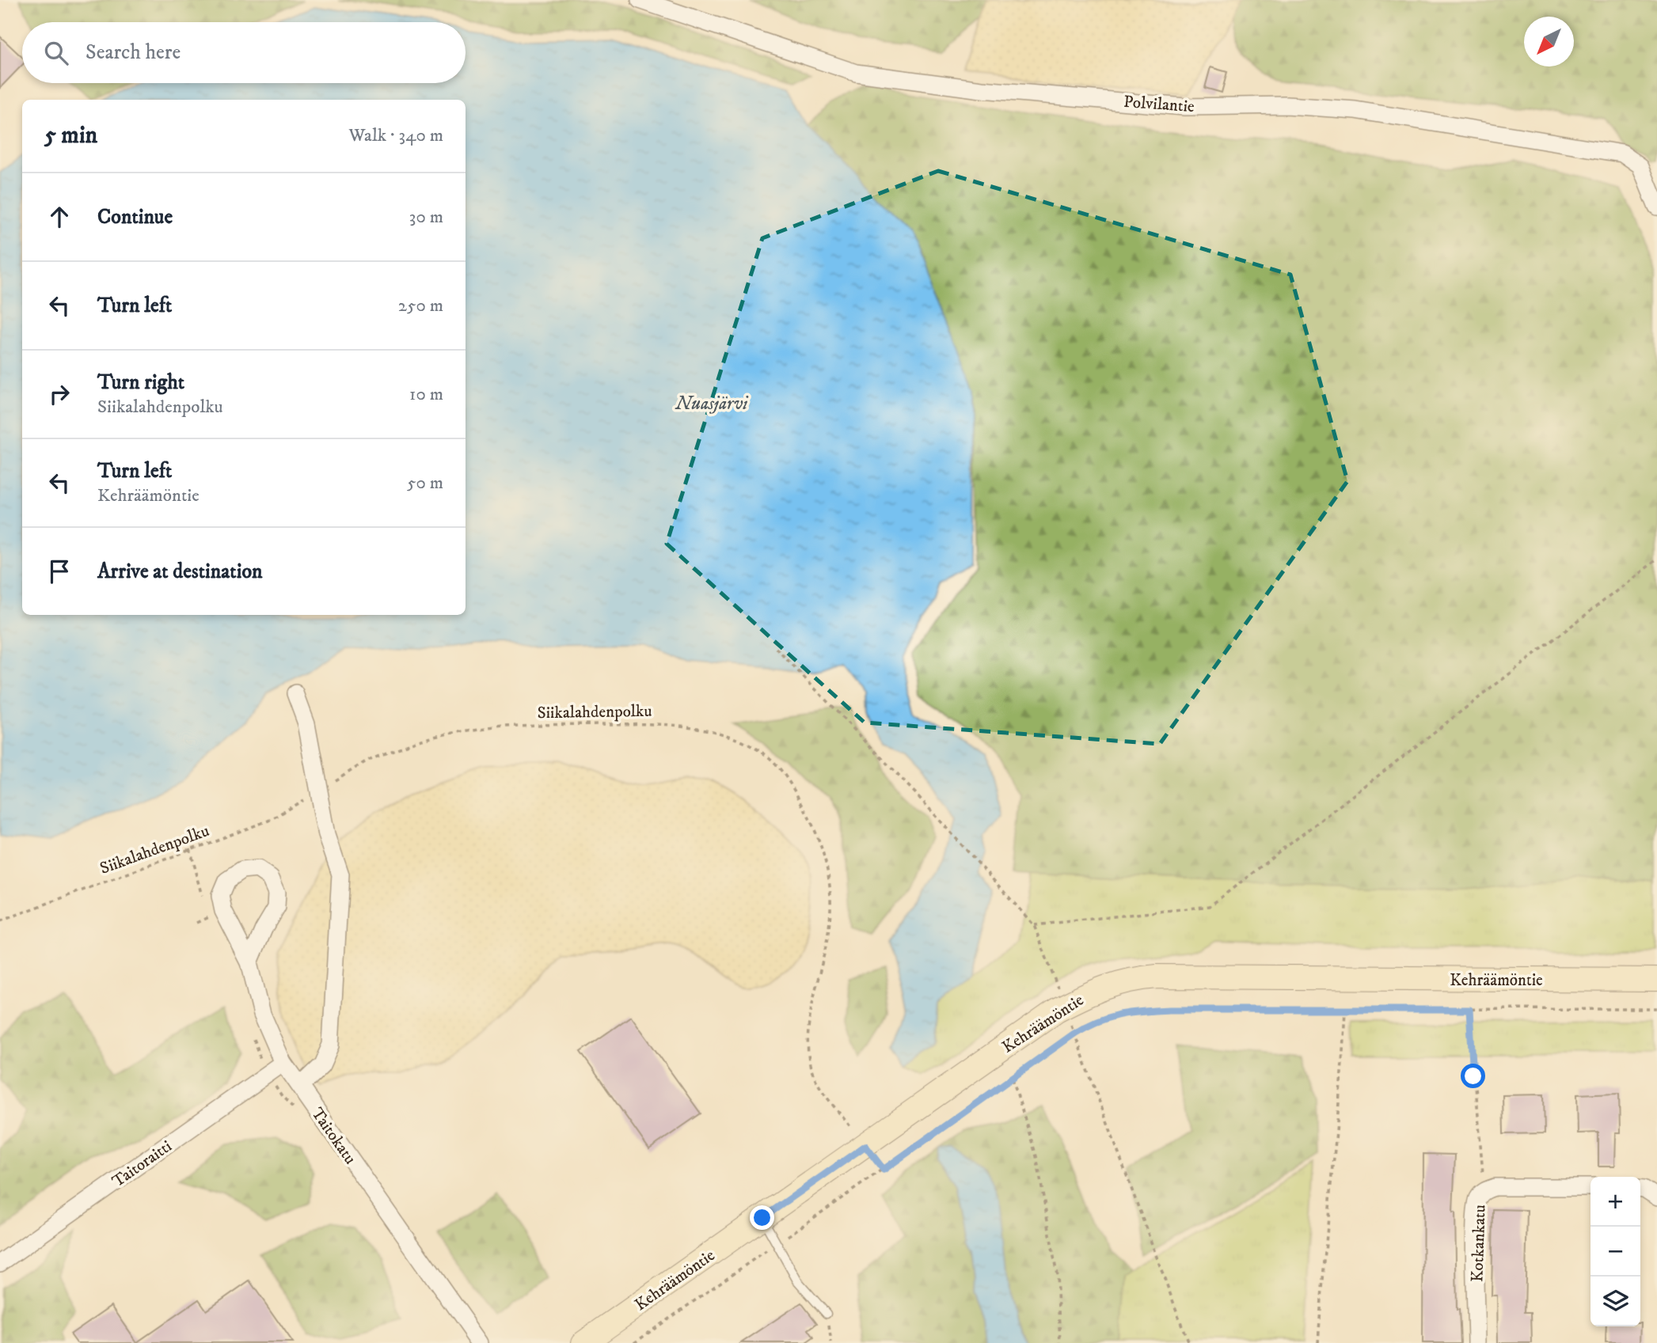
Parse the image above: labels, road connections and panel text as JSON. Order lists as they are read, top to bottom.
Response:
{
  "streets": {
    "street": [
      "Polvilantie",
      "Kehräämöntie",
      "Taitokatu",
      "Taitoraitti",
      "Kotkankatu"
    ],
    "path": ["Siikalahdenpolku"]
  },
  "crossings": [
    ["Siikalahdenpolku", "Kehräämöntie"],
    ["Taitokatu", "Taitoraitti"]
  ],
  "water": ["Nuasjärvi"],
  "north": "bottom left",
  "page": {
    "search": "Search here",
    "heading": ["5 min", "Walk · 340 m"],
    "list": [
      ["Continue", "30 m"],
      ["Turn left", "250 m"],
      ["Turn right", "Siikalahdenpolku", "10 m"],
      ["Turn left", "Kehräämöntie", "50 m"],
      "Arrive at destination"
    ],
    "map_buttons": ["+", "−"]
  }
}
